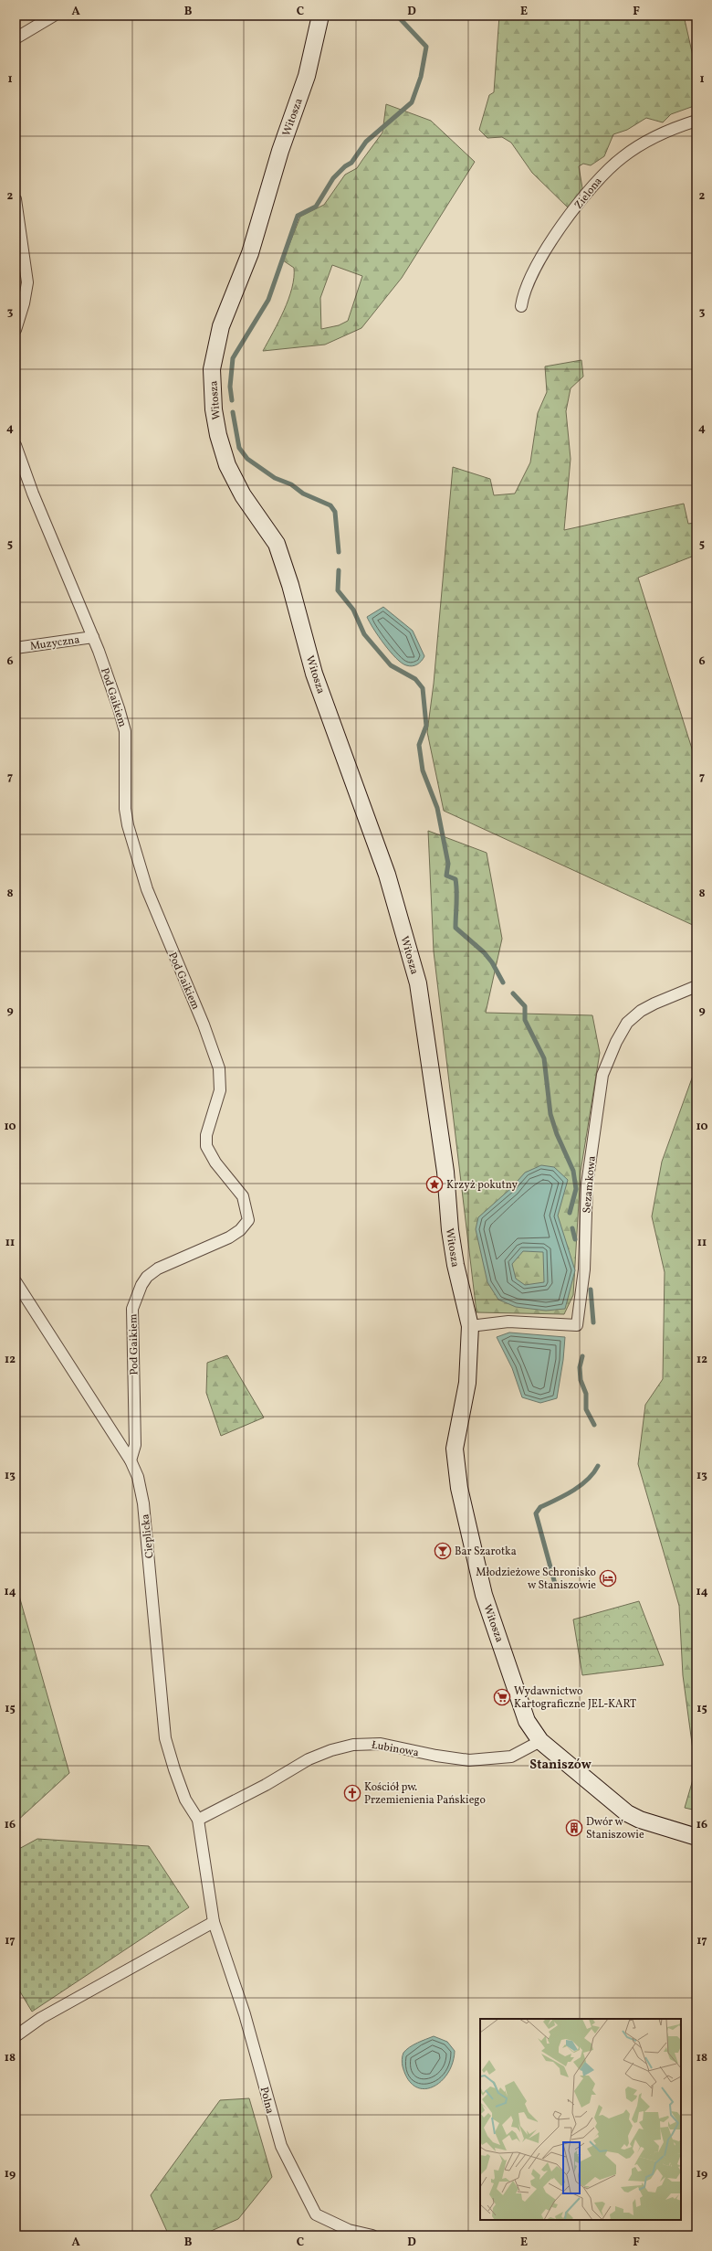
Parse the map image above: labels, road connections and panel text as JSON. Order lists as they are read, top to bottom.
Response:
{
  "streets": {
    "street": [
      "Witosza",
      "Zielona",
      "Muzyczna",
      "Pod Gaikiem",
      "Sezamkowa",
      "Cieplicka",
      "Łubinowa",
      "Polna"
    ]
  },
  "crossings": [
    ["Witosza", "Sezamkowa"],
    ["Witosza", "Łubinowa"],
    ["Muzyczna", "Pod Gaikiem"],
    ["Pod Gaikiem", "Cieplicka"],
    ["Cieplicka", "Łubinowa"],
    ["Cieplicka", "Polna"],
    ["Łubinowa", "Polna"]
  ],
  "districts": ["Staniszów"],
  "places": {
    "place": ["Krzyż pokutny"],
    "bar": ["Bar Szarotka"],
    "hotel": ["Młodzieżowe Schronisko w Staniszowie"],
    "supermarket": ["Wydawnictwo Kartograficzne JEL-KART"],
    "church": ["Kościół pw. Przemienienia Pańskiego"],
    "building": ["Dwór w Staniszowie"]
  },
  "grid": {
    "columns": [
      "A",
      "B",
      "C",
      "D",
      "E",
      "F"
    ],
    "rows": [
      "1",
      "2",
      "3",
      "4",
      "5",
      "6",
      "7",
      "8",
      "9",
      "10",
      "11",
      "12",
      "13",
      "14",
      "15",
      "16",
      "17",
      "18",
      "19"
    ]
  }
}
